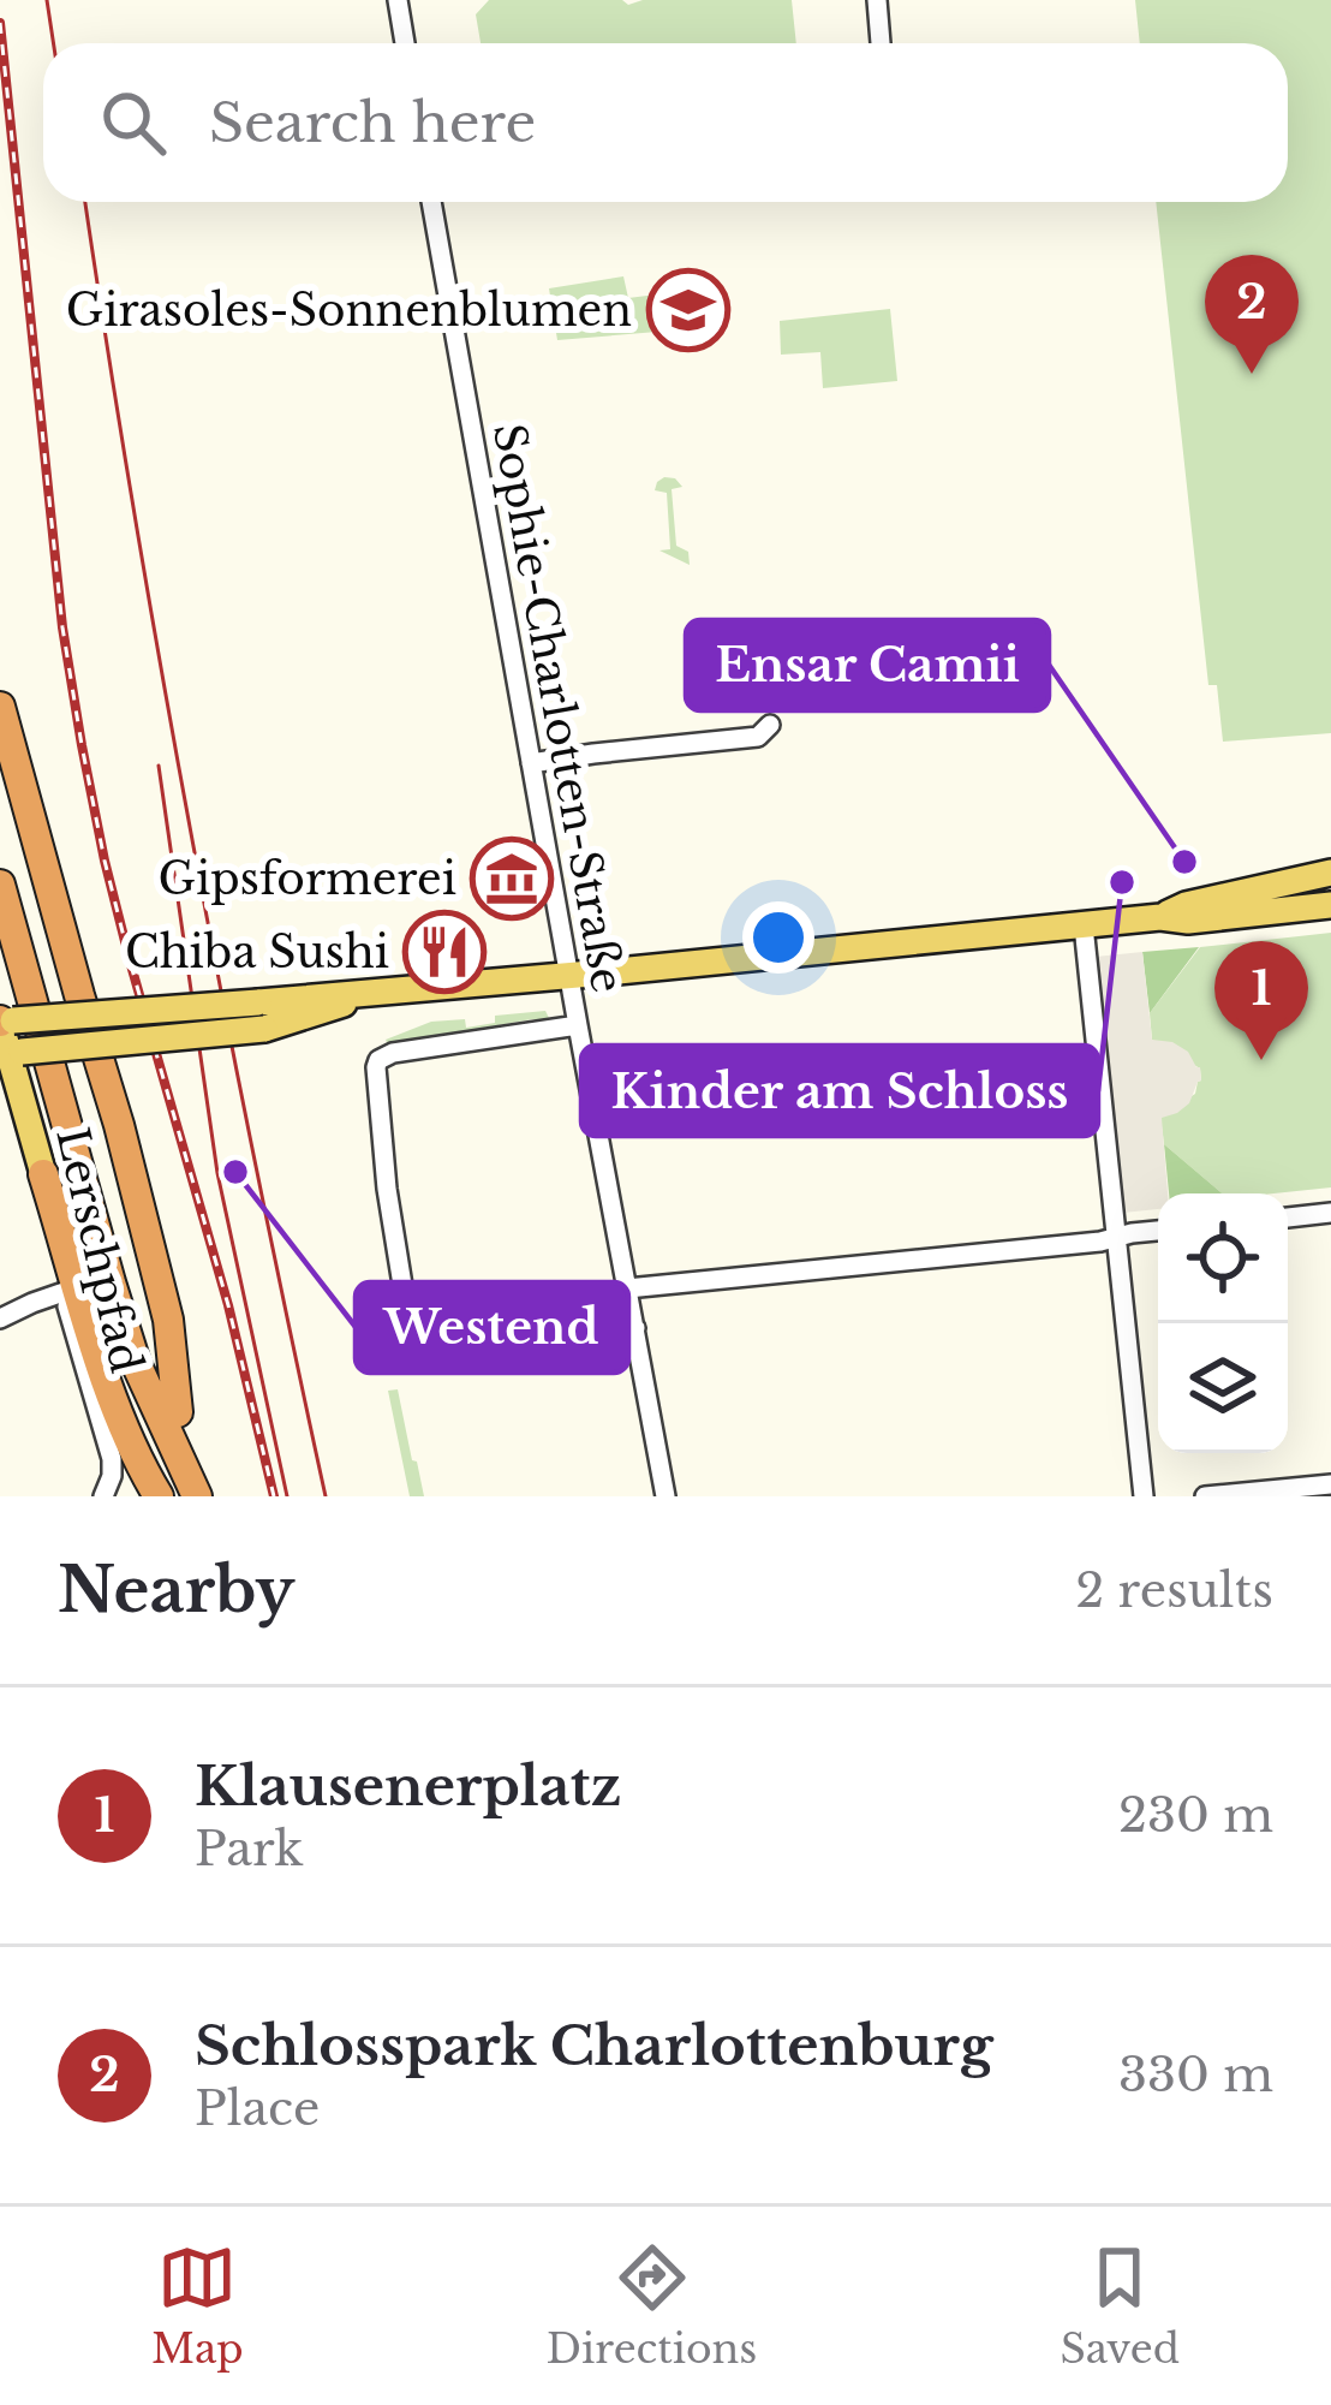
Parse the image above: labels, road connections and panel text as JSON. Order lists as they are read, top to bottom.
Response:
{
  "streets": {
    "main road": ["Lerschpfad"],
    "street": ["Sophie-Charlotten-Straße"]
  },
  "places": {
    "school or university": ["Girasoles-Sonnenblumen"],
    "other": ["Ensar Camii", "Kinder am Schloss", "Westend"],
    "museum": ["Gipsformerei"],
    "restaurant": ["Chiba Sushi"]
  },
  "page": {
    "search": "Search here",
    "pins": ["2", "1"],
    "heading": ["Nearby", "2 results"],
    "list": [
      {
        "mark": "1",
        "name": "Klausenerplatz",
        "note": "Park",
        "value": "230 m"
      },
      {
        "mark": "2",
        "name": "Schlosspark Charlottenburg",
        "note": "Place",
        "value": "330 m"
      }
    ],
    "nav": ["Map", "Directions", "Saved"]
  }
}
